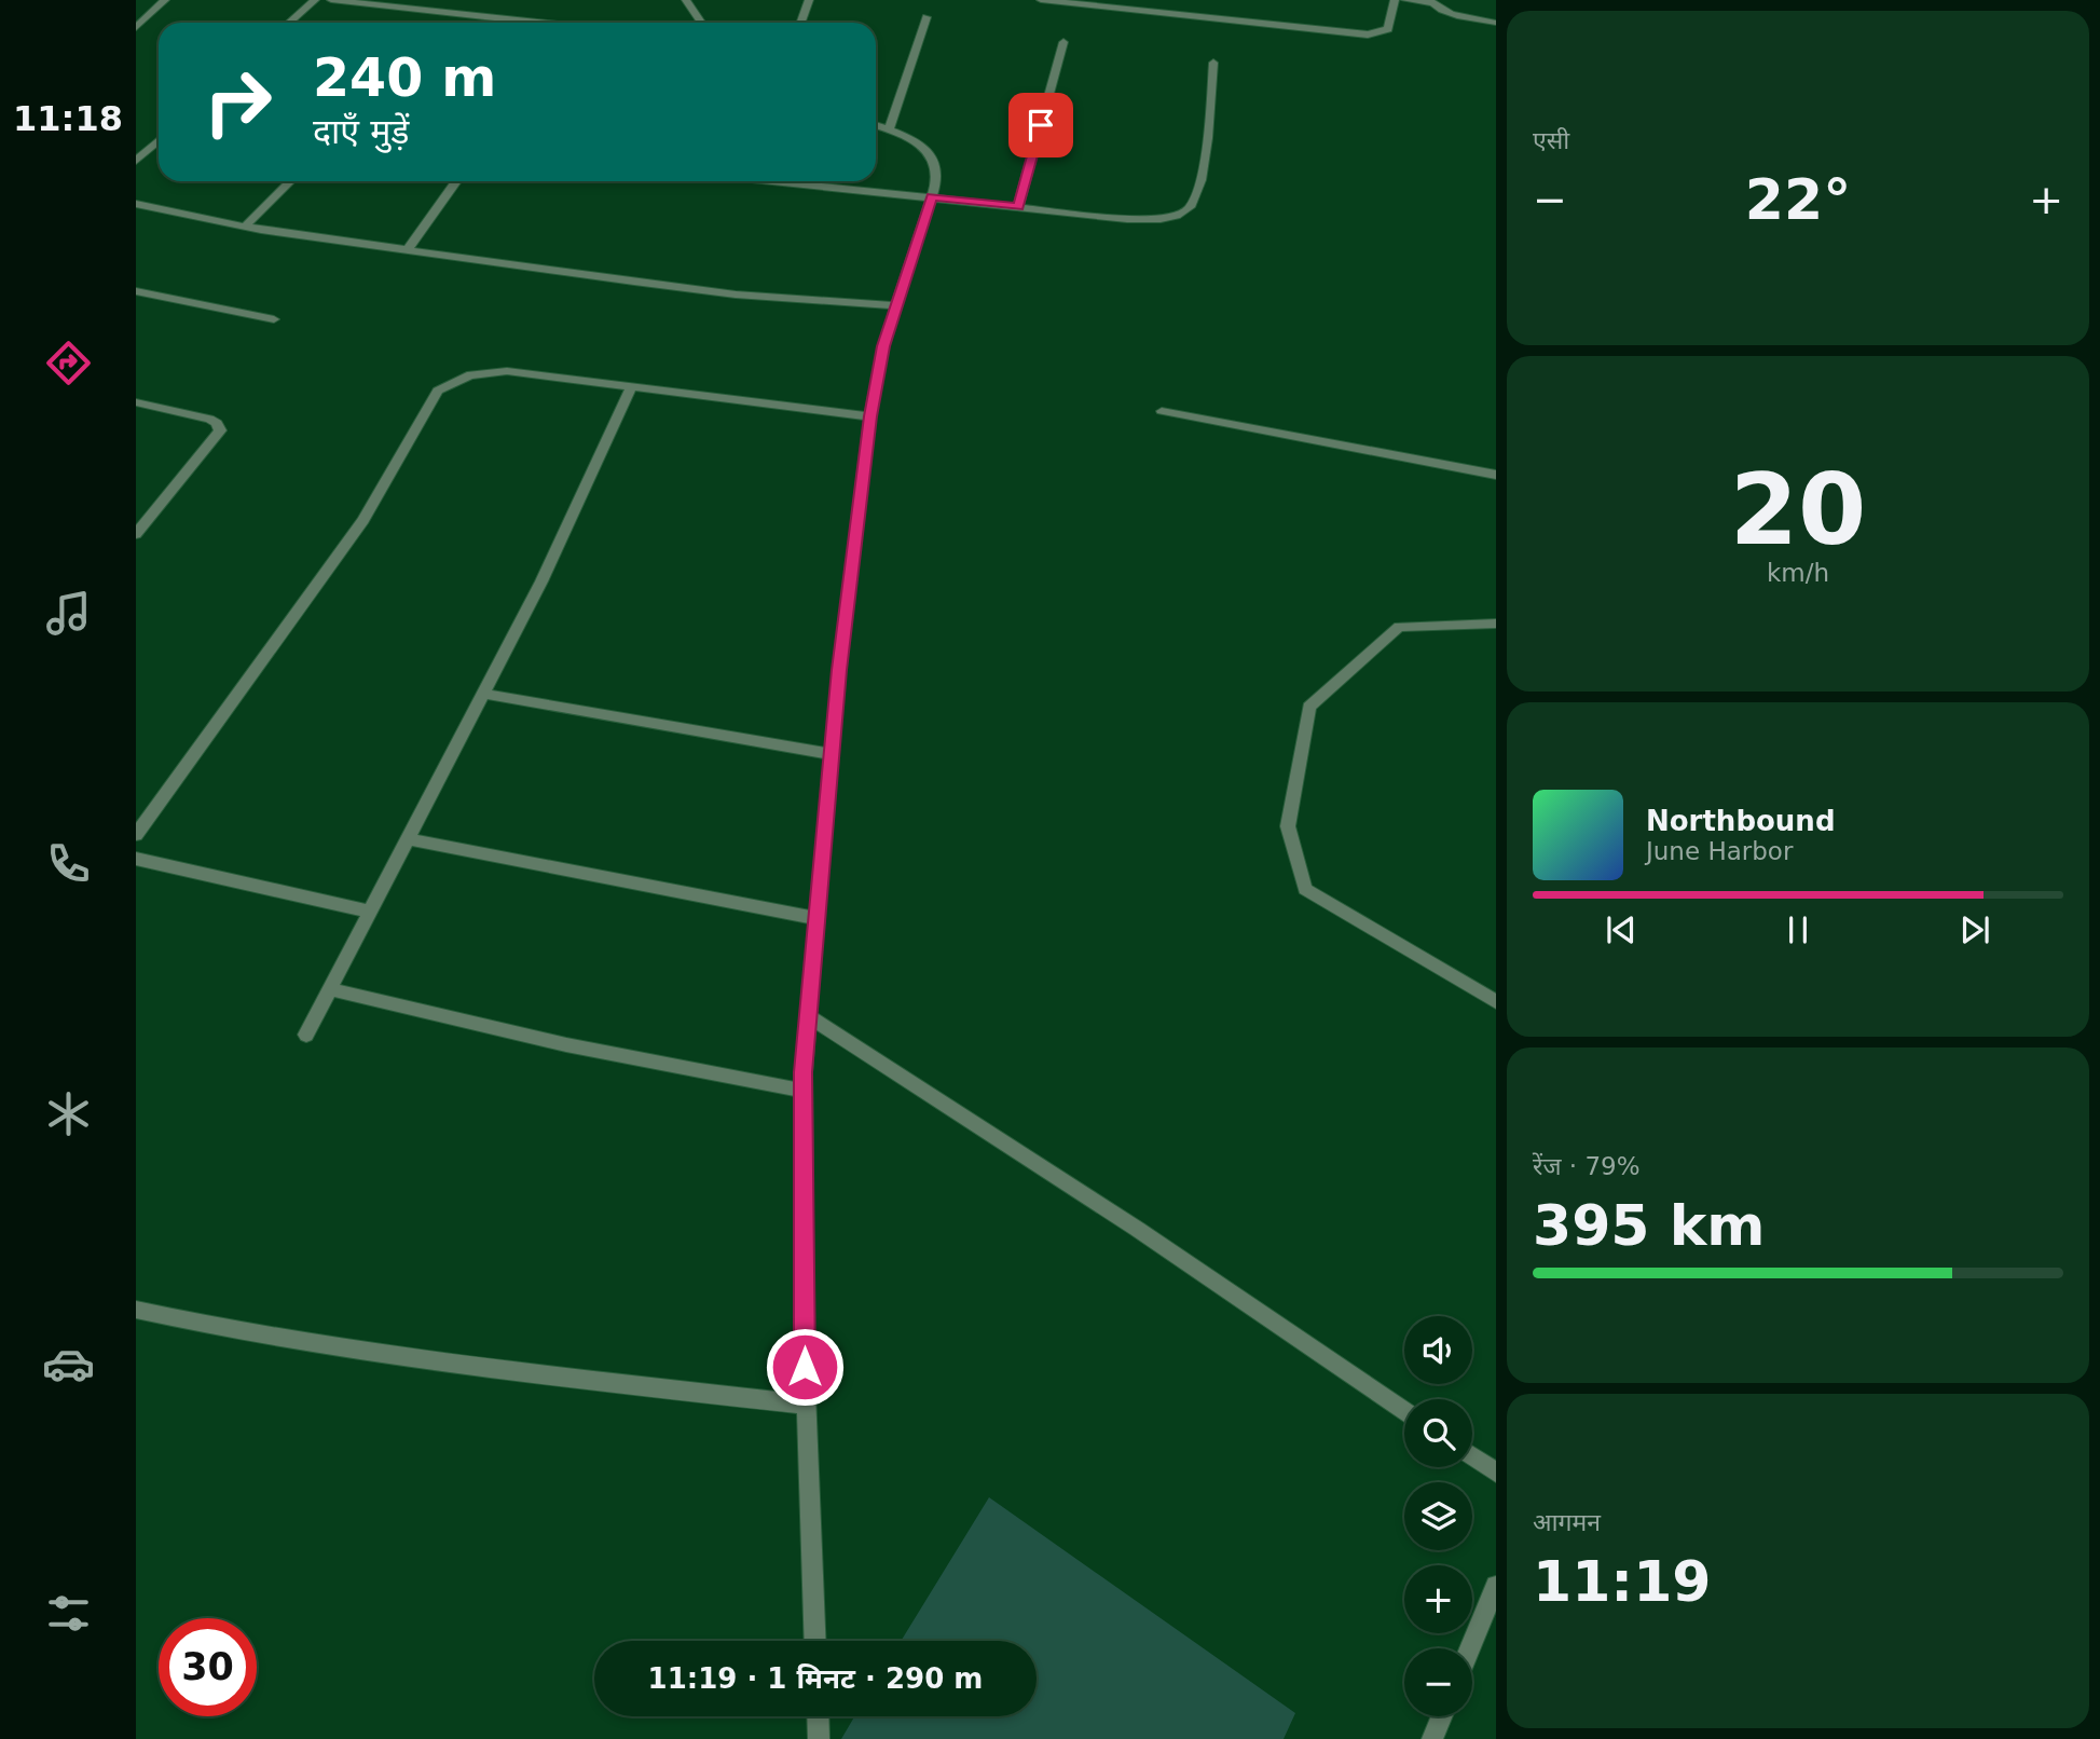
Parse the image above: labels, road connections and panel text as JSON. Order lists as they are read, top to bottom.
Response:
{
  "page": {
    "tabs": "11:18",
    "tile": [
      "एसी",
      ["20", "km/h"],
      ["रेंज · 79%", "395 km"],
      ["आगमन", "11:19"]
    ],
    "turn": ["240 m", "दाएँ मुड़ें"],
    "heat": ["−", "22°", "+"],
    "song": ["Northbound", "June Harbor"],
    "map_buttons": ["+", "−"],
    "limit": "30",
    "trip": "11:19 · 1 मिनट · 290 m"
  }
}
